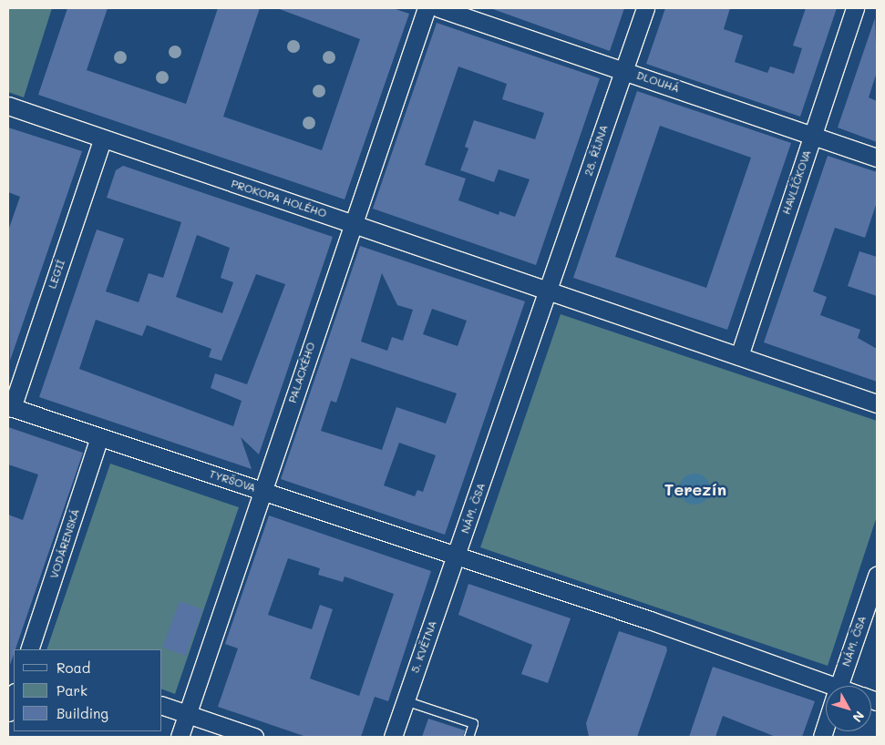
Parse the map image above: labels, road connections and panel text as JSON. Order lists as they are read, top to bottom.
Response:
{
  "streets": {
    "street": [
      "DLOUHÁ",
      "28. ŘÍJNA",
      "HAVLÍČKOVA",
      "PROKOPA HOLÉHO",
      "LEGIÍ",
      "PALACKÉHO",
      "TYRŠOVA",
      "NÁM. ČSA",
      "VODÁRENSKÁ",
      "5. KVĚTNA"
    ]
  },
  "crossings": [
    ["DLOUHÁ", "28. ŘÍJNA"],
    ["DLOUHÁ", "HAVLÍČKOVA"],
    ["28. ŘÍJNA", "PROKOPA HOLÉHO"],
    ["28. ŘÍJNA", "NÁM. ČSA"],
    ["PROKOPA HOLÉHO", "LEGIÍ"],
    ["PROKOPA HOLÉHO", "PALACKÉHO"],
    ["PROKOPA HOLÉHO", "NÁM. ČSA"],
    ["LEGIÍ", "TYRŠOVA"],
    ["PALACKÉHO", "TYRŠOVA"],
    ["TYRŠOVA", "NÁM. ČSA"],
    ["TYRŠOVA", "VODÁRENSKÁ"],
    ["TYRŠOVA", "5. KVĚTNA"],
    ["NÁM. ČSA", "5. KVĚTNA"]
  ],
  "districts": ["Terezín"],
  "legend": ["Road", "Park", "Building"],
  "north": "bottom right"
}
